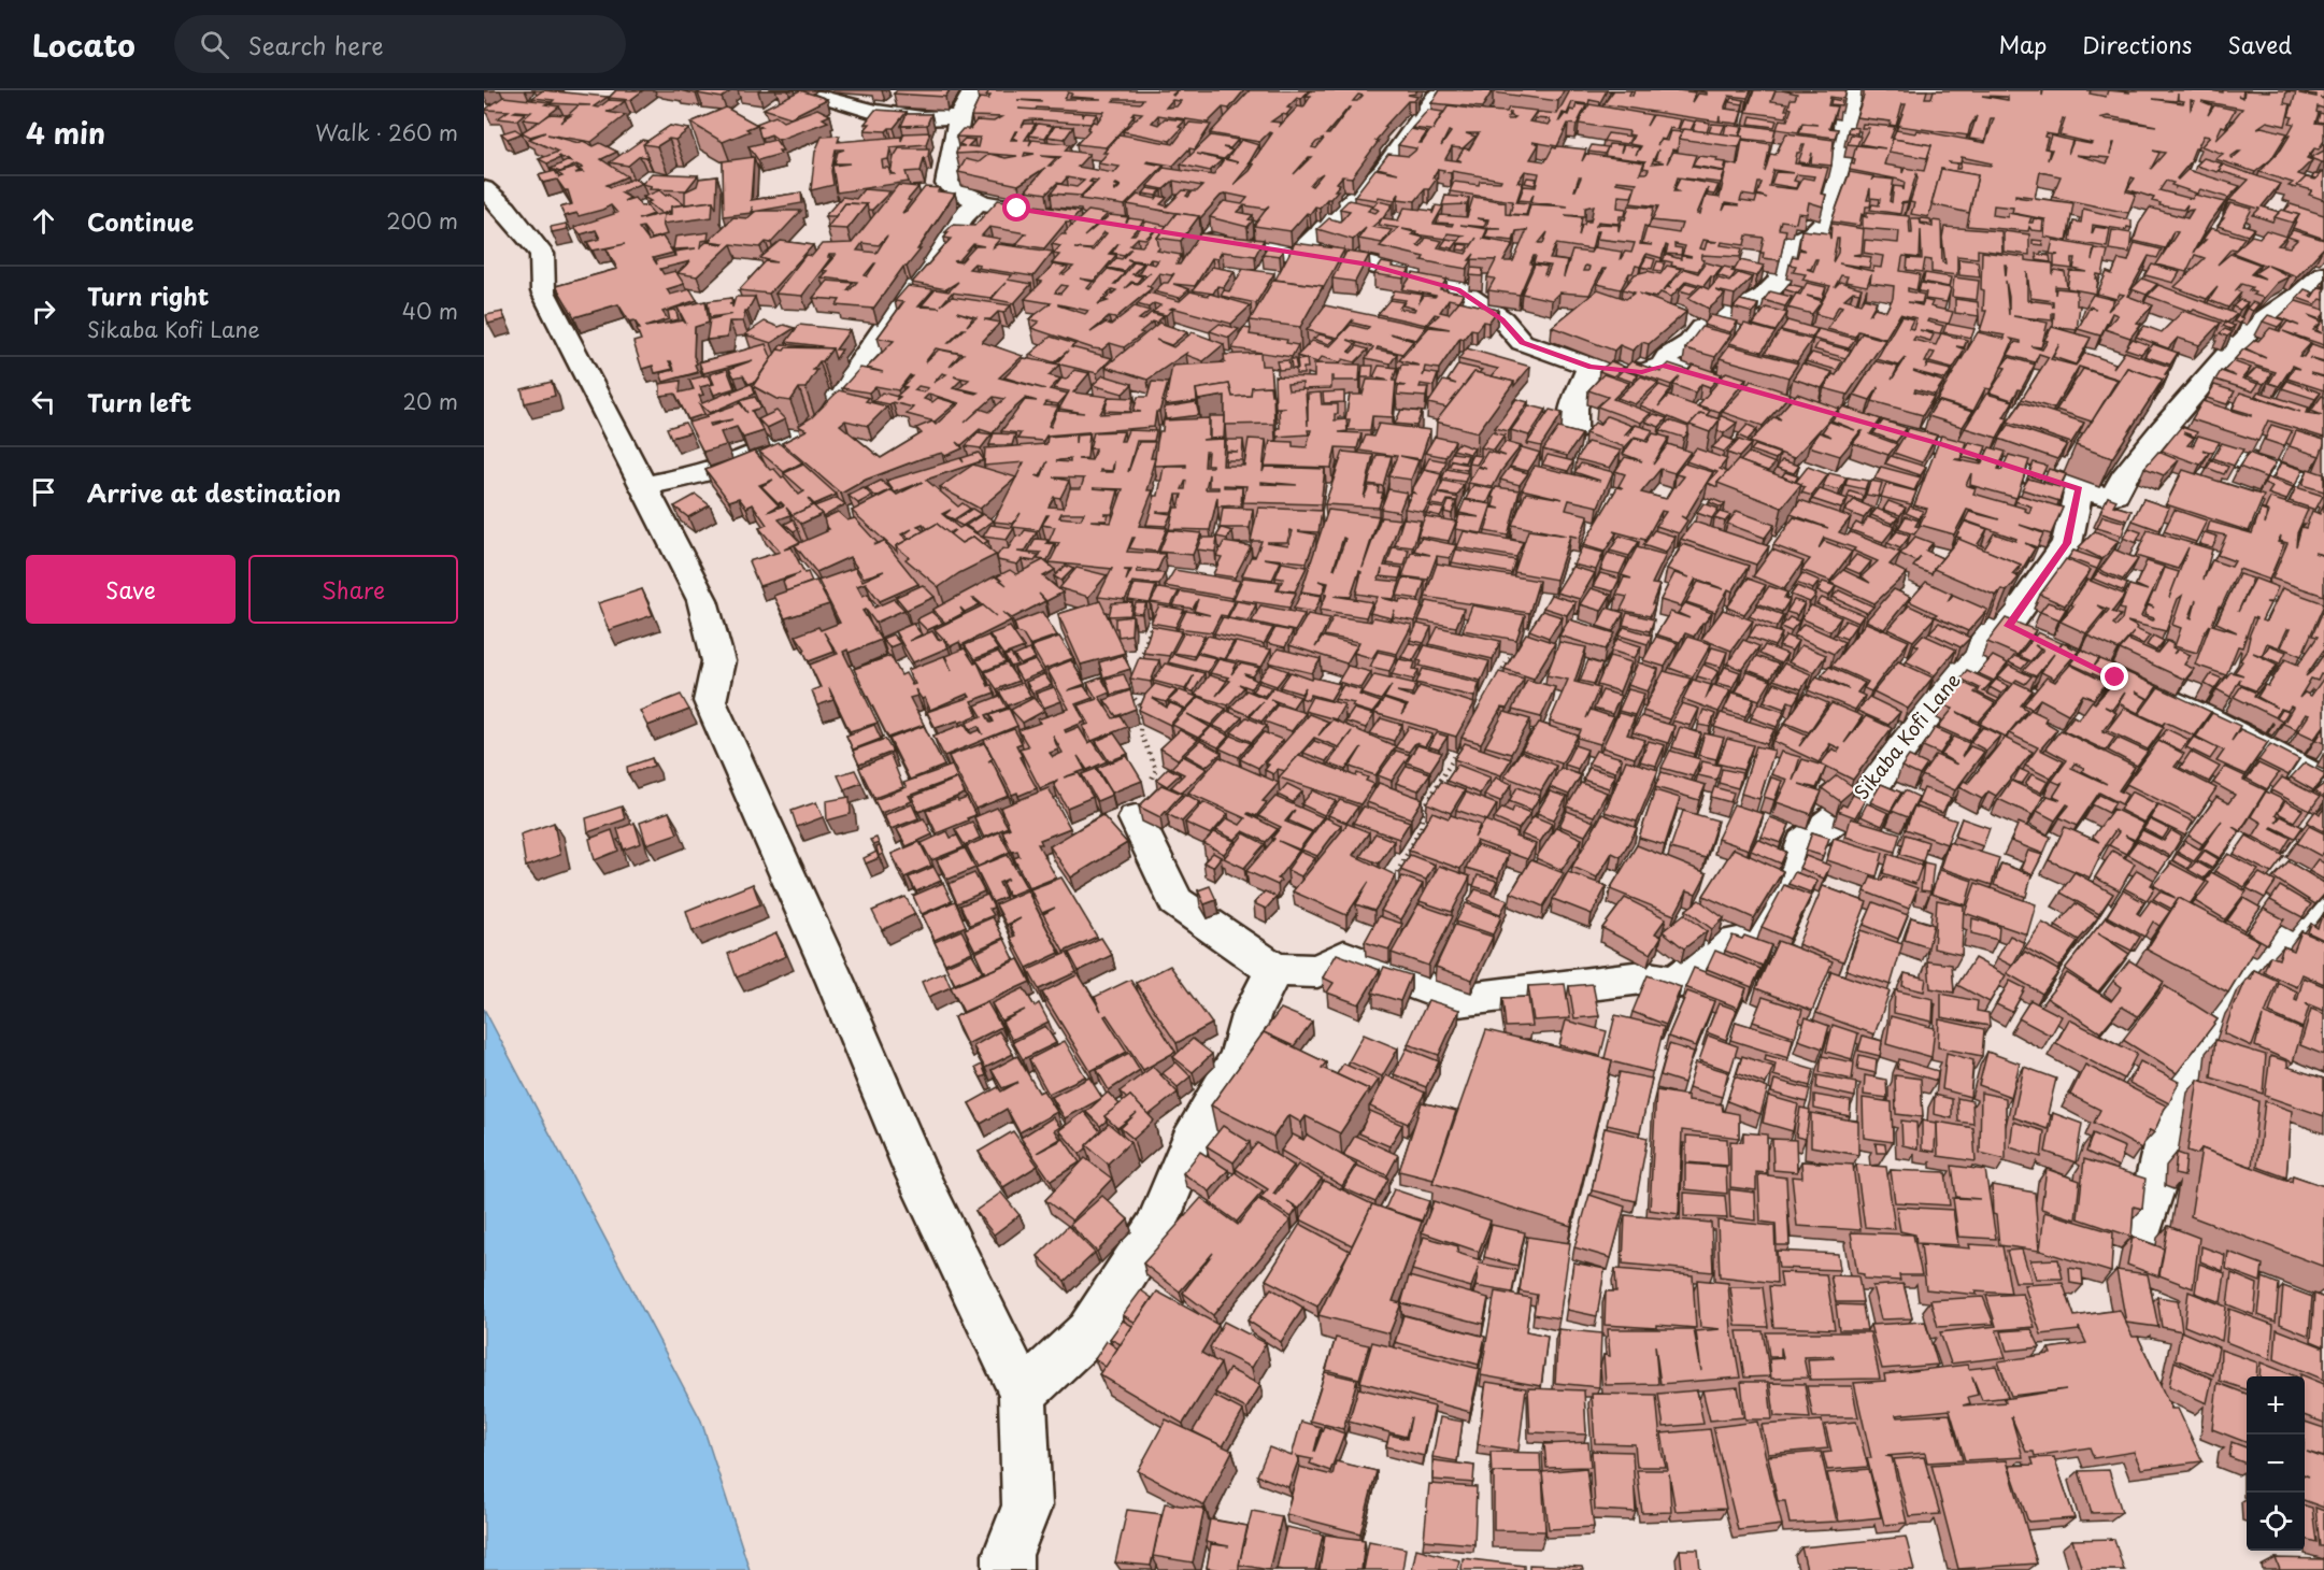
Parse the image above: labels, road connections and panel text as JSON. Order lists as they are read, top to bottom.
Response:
{
  "streets": {
    "street": ["Sikaba Kofi Lane"]
  },
  "page": {
    "header": "Locato",
    "search": "Search here",
    "nav": ["Map", "Directions", "Saved"],
    "heading": ["4 min", "Walk · 260 m"],
    "list": [
      ["Continue", "200 m"],
      ["Turn right", "Sikaba Kofi Lane", "40 m"],
      ["Turn left", "20 m"],
      "Arrive at destination"
    ],
    "buttons": ["Save", "Share"],
    "map_buttons": ["+", "−"]
  }
}
